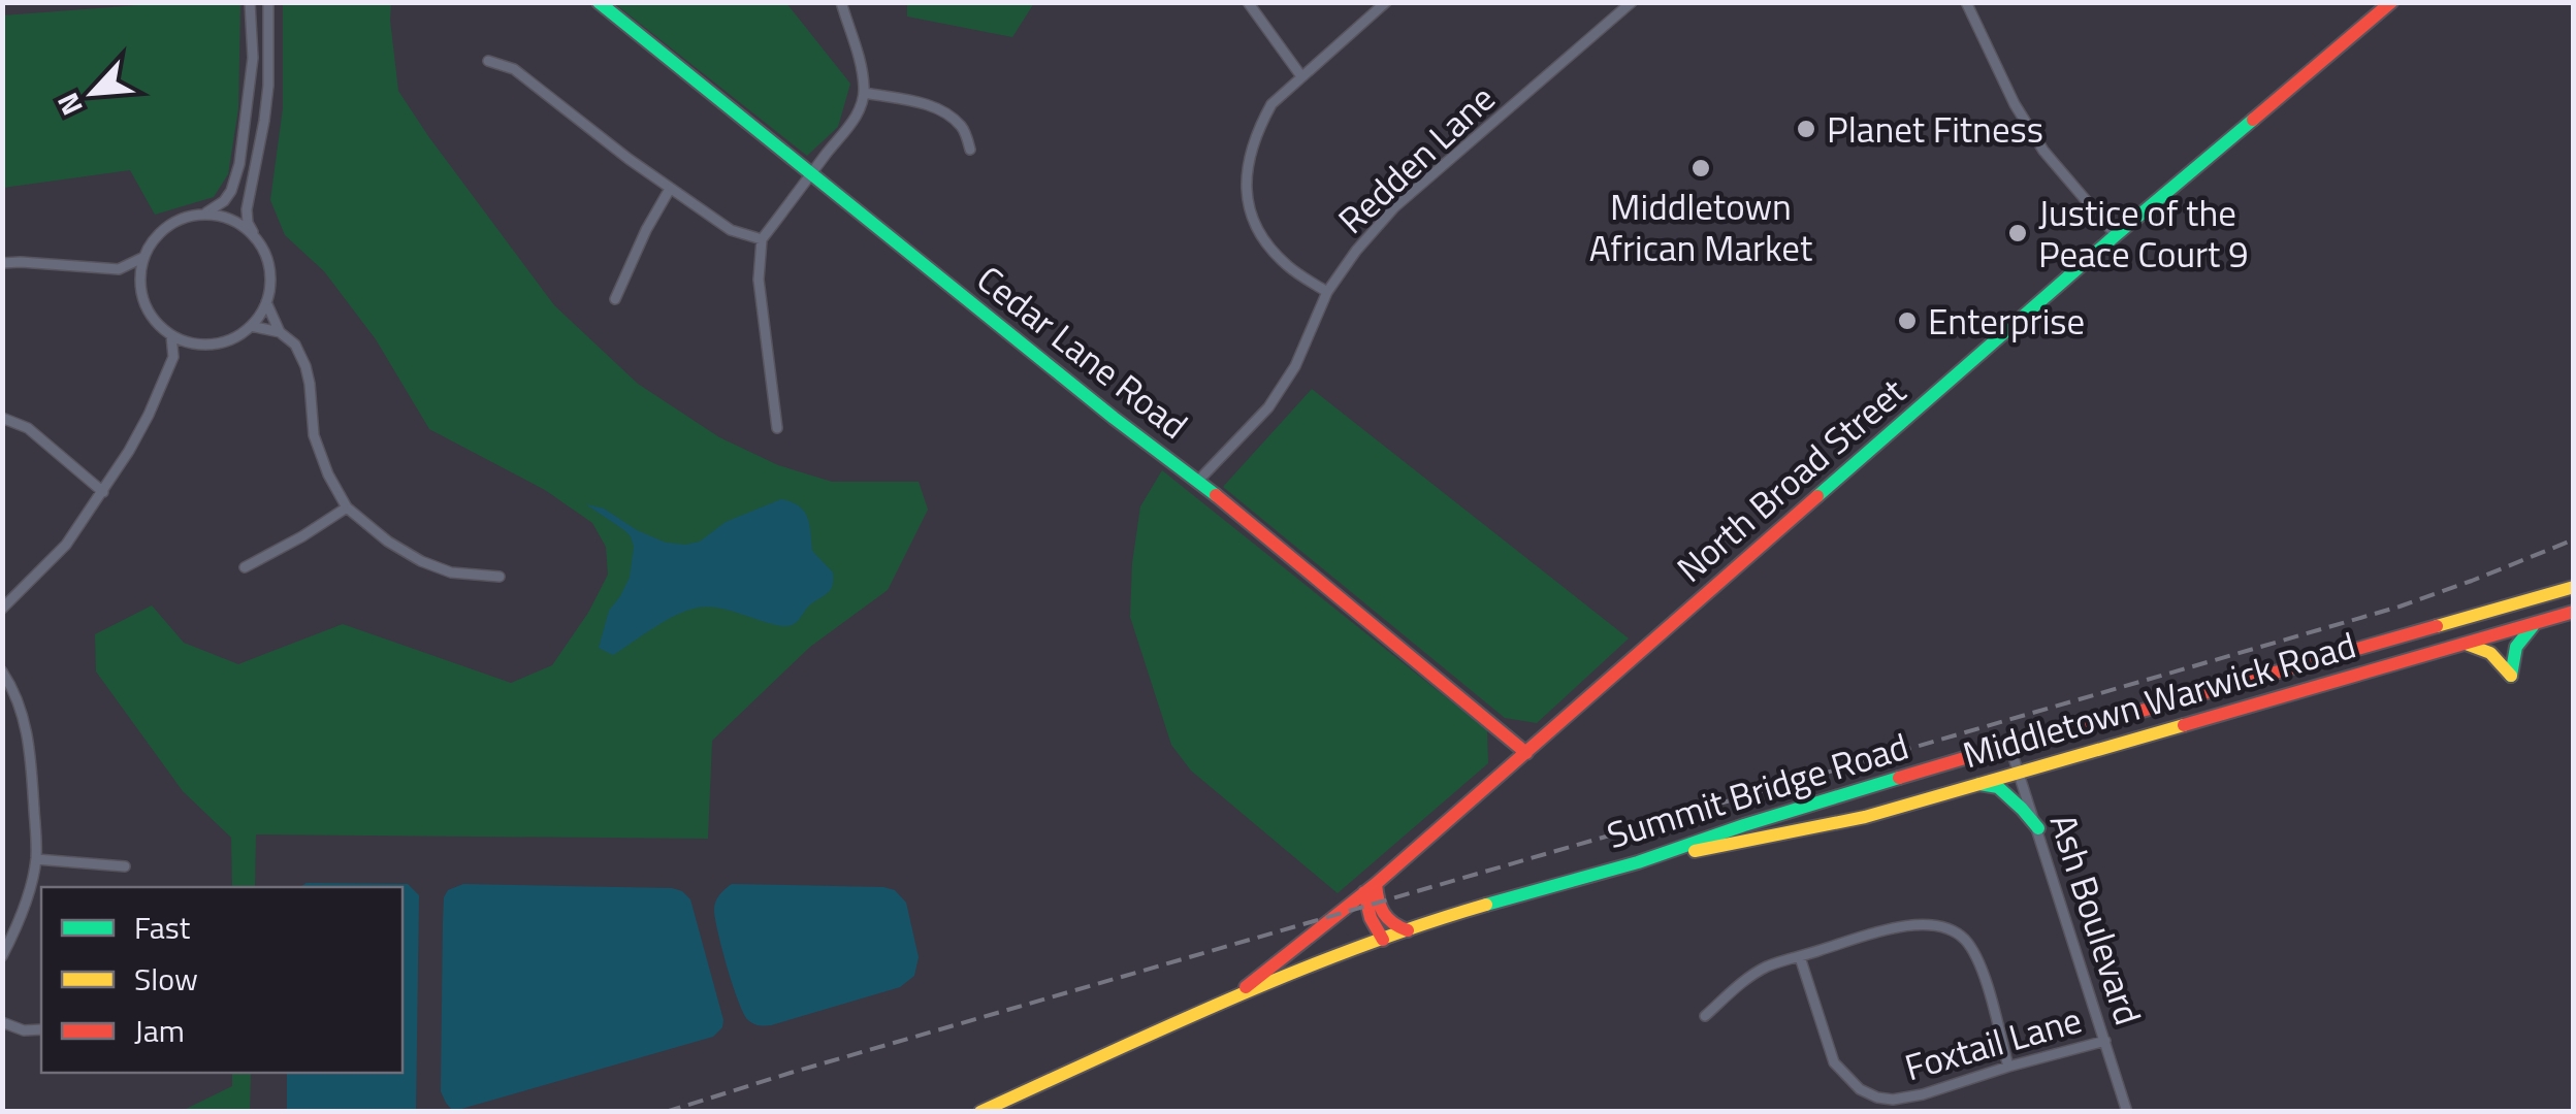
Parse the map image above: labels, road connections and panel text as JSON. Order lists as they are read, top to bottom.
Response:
{
  "streets": {
    "main road": [
      "Cedar Lane Road",
      "North Broad Street",
      "Middletown Warwick Road",
      "Summit Bridge Road"
    ],
    "street": ["Redden Lane", "Ash Boulevard", "Foxtail Lane"]
  },
  "crossings": [
    ["Redden Lane", "Cedar Lane Road"],
    ["Cedar Lane Road", "North Broad Street"],
    ["North Broad Street", "Summit Bridge Road"],
    ["Middletown Warwick Road", "Summit Bridge Road"],
    ["Middletown Warwick Road", "Ash Boulevard"],
    ["Summit Bridge Road", "Ash Boulevard"],
    ["Ash Boulevard", "Foxtail Lane"]
  ],
  "places": [
    "Planet Fitness",
    "Middletown African Market",
    "Justice of the Peace Court 9",
    "Enterprise"
  ],
  "legend": ["Fast", "Slow", "Jam"],
  "north": "bottom left"
}
